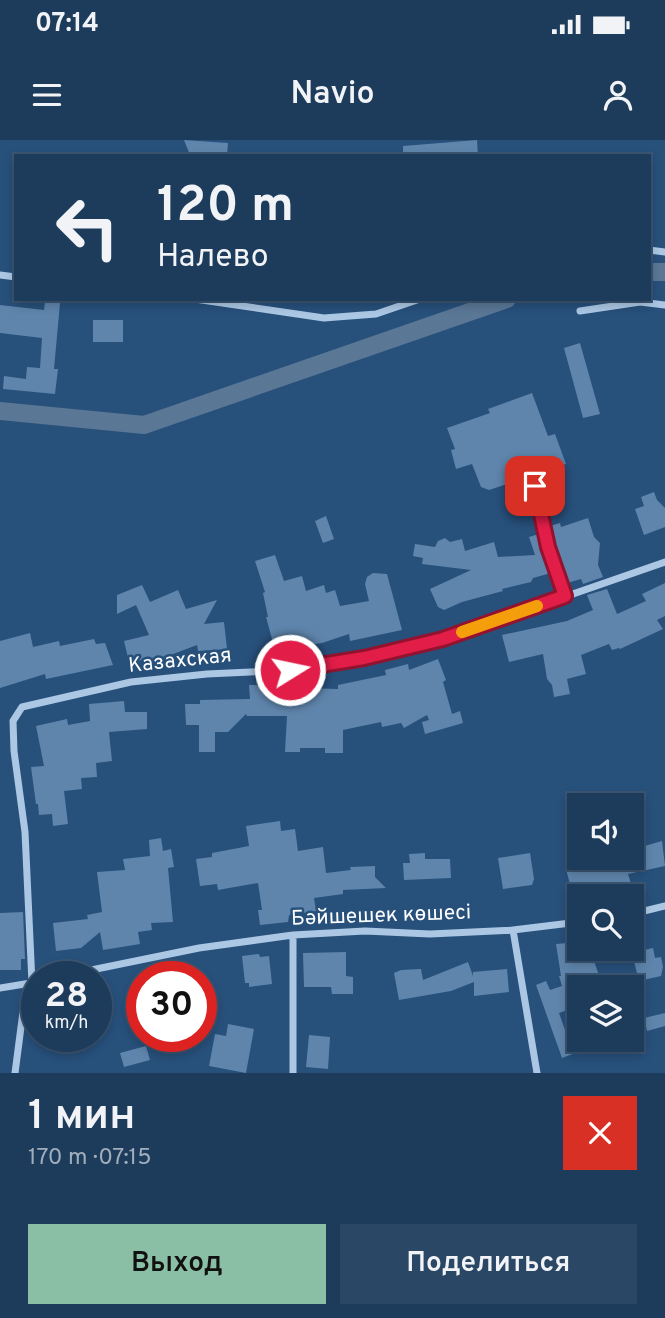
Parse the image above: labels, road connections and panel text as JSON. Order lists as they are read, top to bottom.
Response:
{
  "streets": {
    "street": ["Казахская", "Бәйшешек көшесі"]
  },
  "page": {
    "status": "07:14",
    "header": "Navio",
    "turn": ["120 m", "Налево"],
    "speed": "28 km/h",
    "limit": "30",
    "heading": ["1 мин", "170 m · 07:15"],
    "buttons": ["Выход", "Поделиться"]
  }
}
